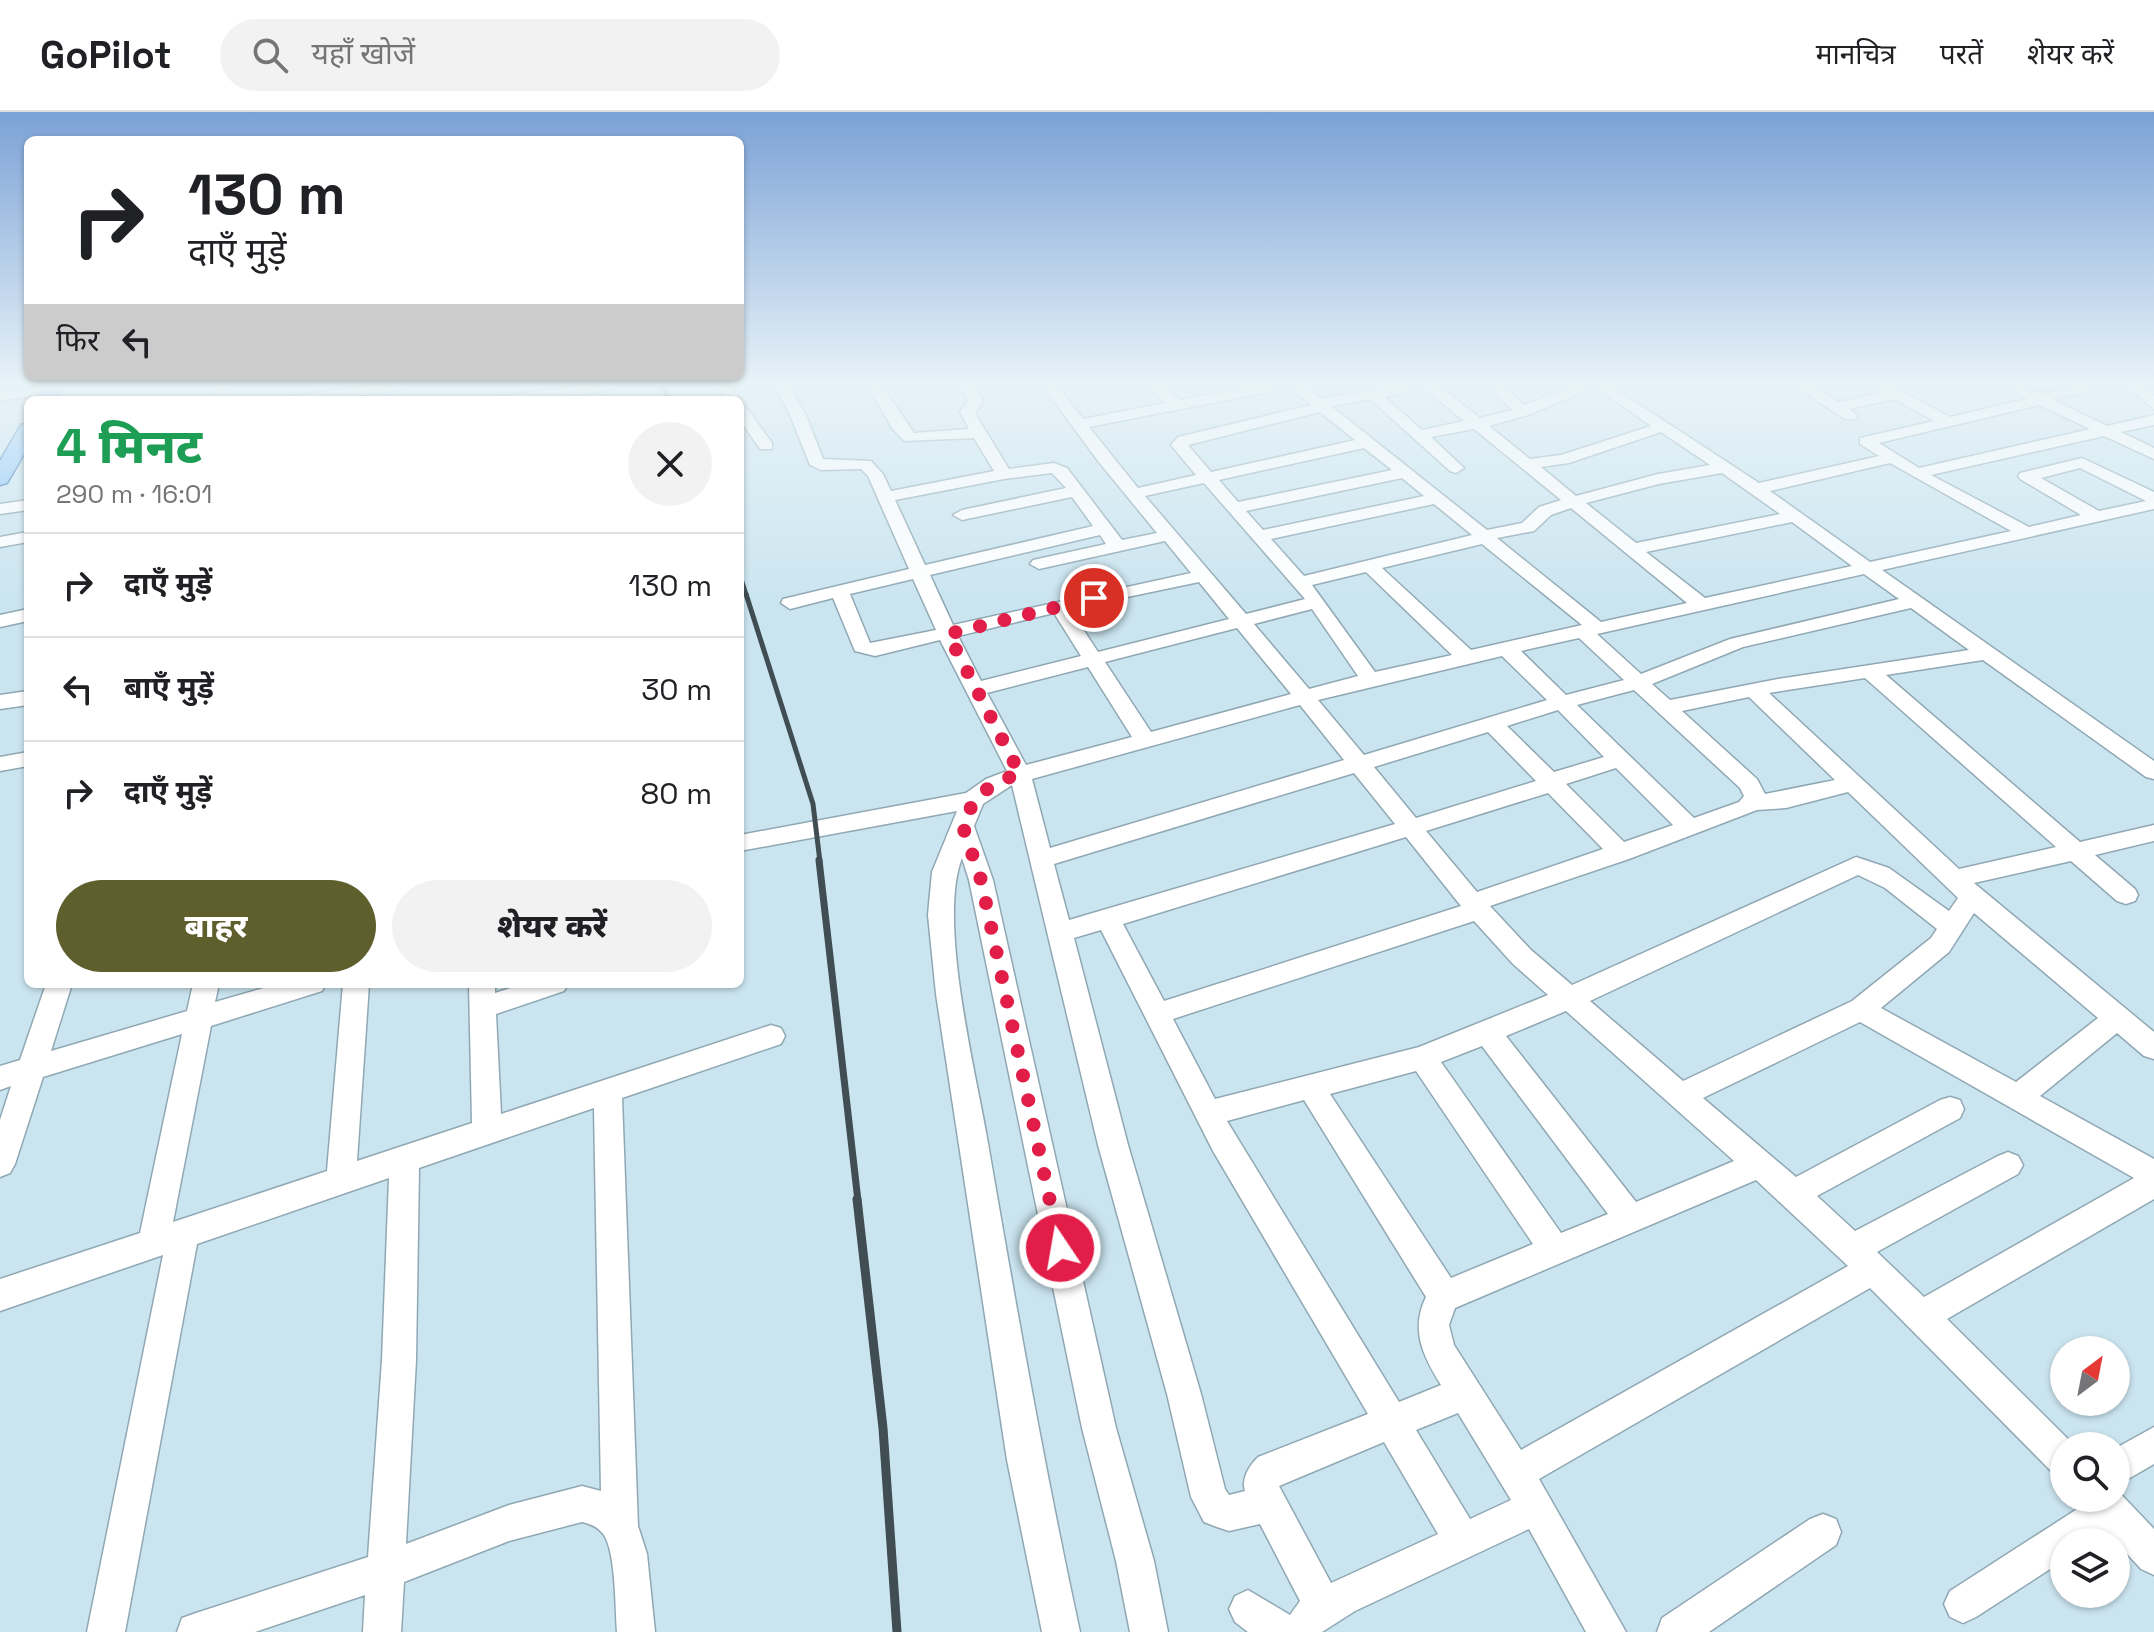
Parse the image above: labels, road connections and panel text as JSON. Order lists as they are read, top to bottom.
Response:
{
  "north": "top right",
  "page": {
    "header": "GoPilot",
    "search": "यहाँ खोजें",
    "nav": ["मानचित्र", "परतें", "शेयर करें"],
    "turn": ["130 m", "दाएँ मुड़ें"],
    "then": "फिर",
    "heading": ["4 मिनट", "290 m · 16:01"],
    "list": [
      {
        "name": "दाएँ मुड़ें",
        "value": "130 m"
      },
      {
        "name": "बाएँ मुड़ें",
        "value": "30 m"
      },
      {
        "name": "दाएँ मुड़ें",
        "value": "80 m"
      }
    ],
    "buttons": ["बाहर", "शेयर करें"]
  }
}
